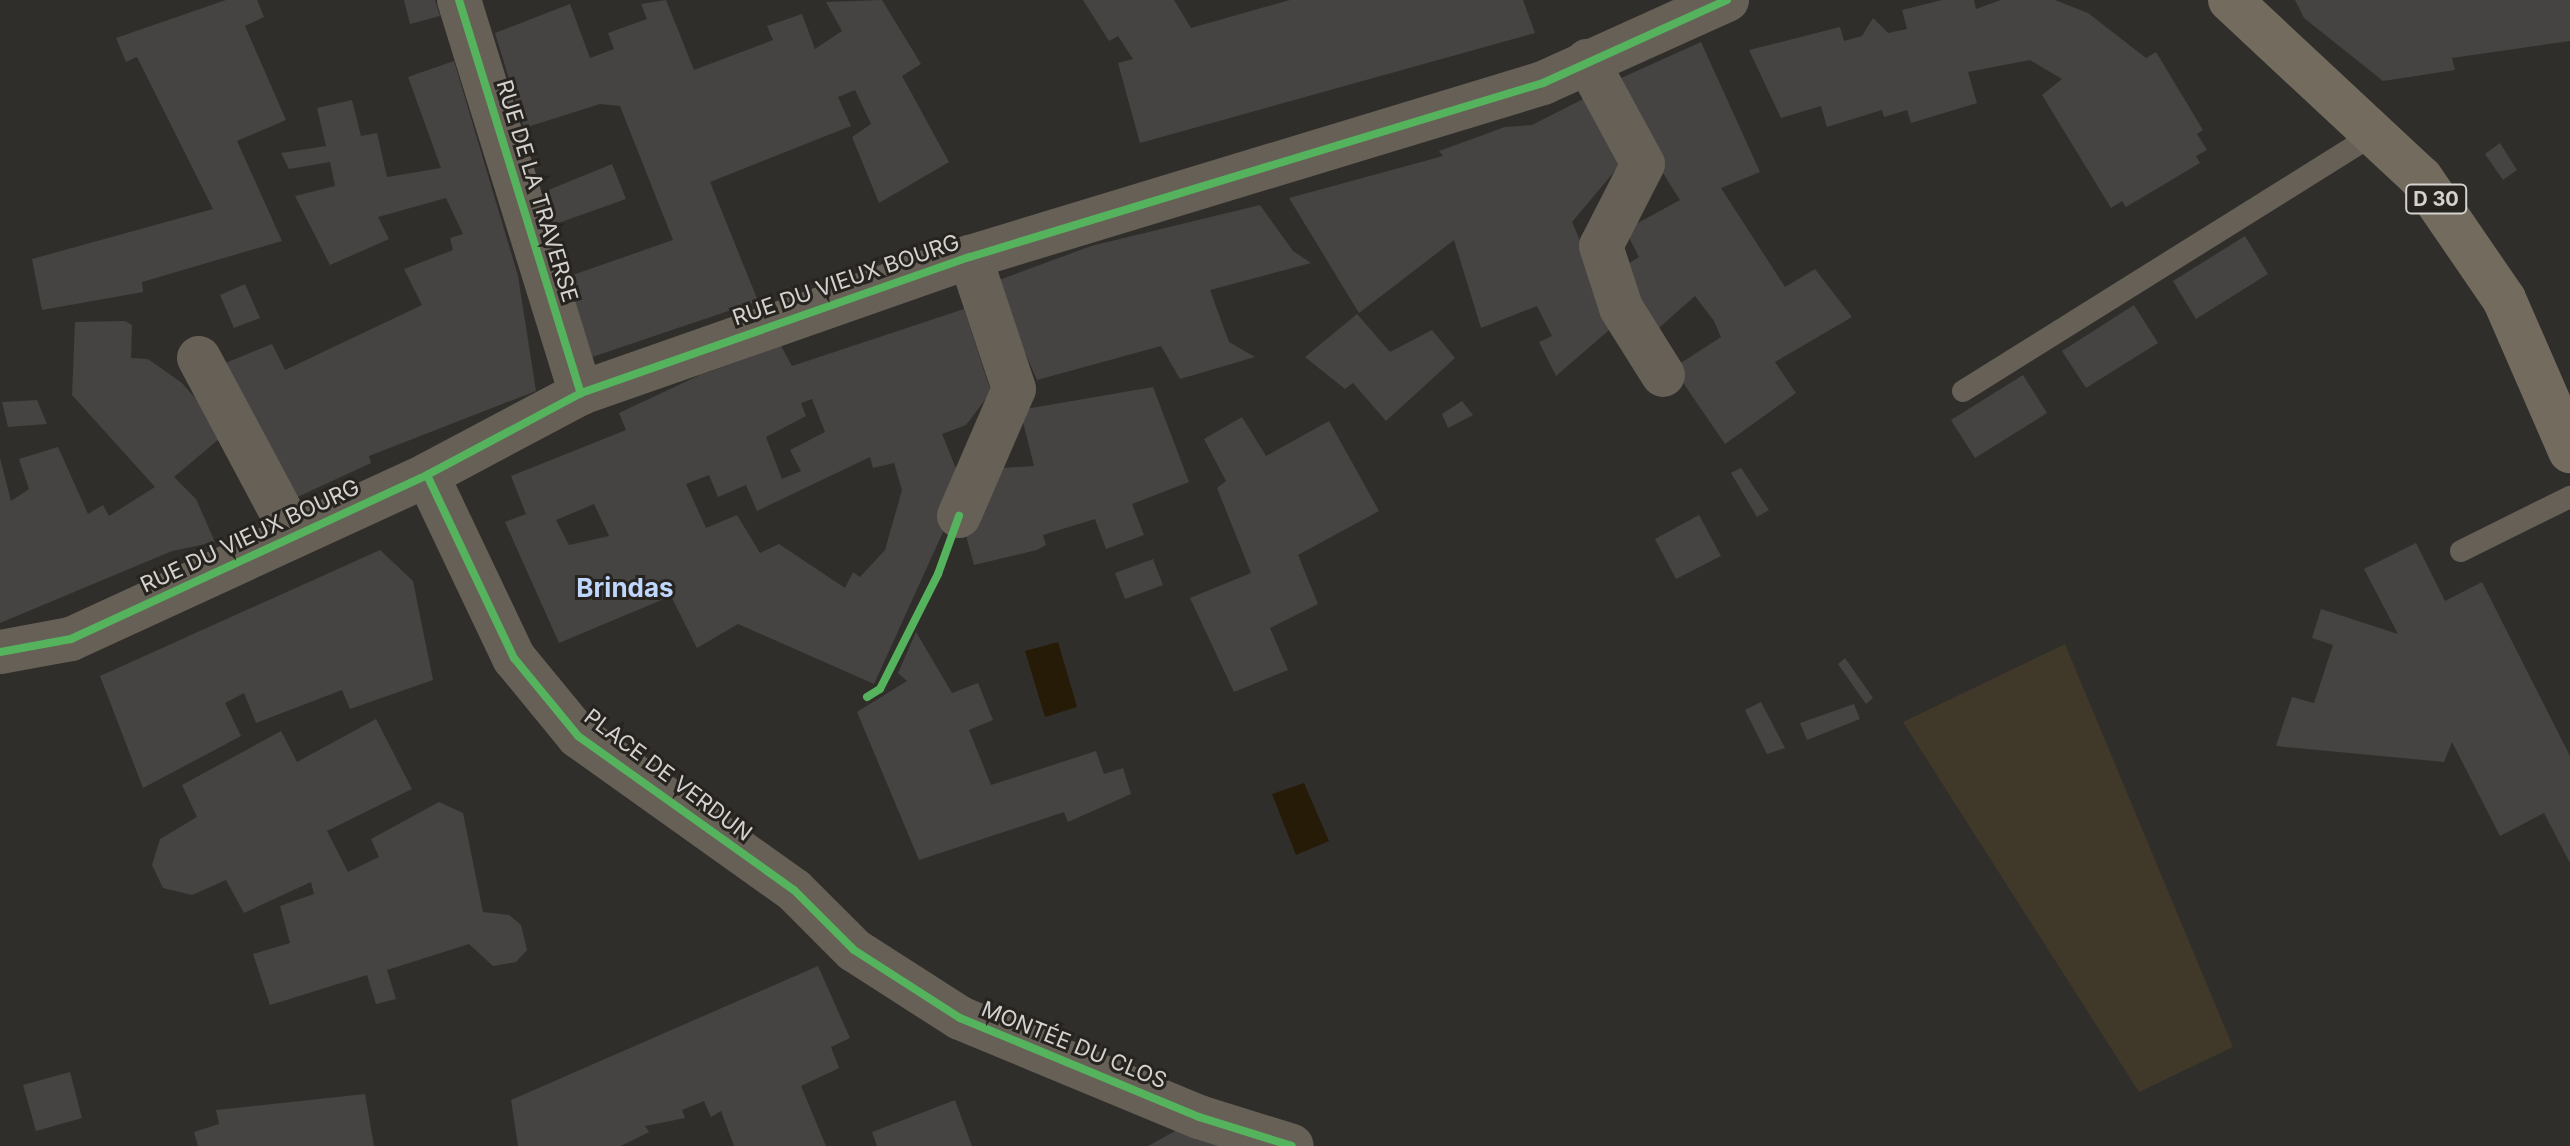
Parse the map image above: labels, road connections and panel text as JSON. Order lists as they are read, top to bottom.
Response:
{
  "streets": {
    "main road": ["D 30"],
    "street": [
      "RUE DE LA TRAVERSE",
      "RUE DU VIEUX BOURG",
      "PLACE DE VERDUN",
      "MONTÉE DU CLOS"
    ]
  },
  "crossings": [
    ["RUE DE LA TRAVERSE", "RUE DU VIEUX BOURG"],
    ["RUE DU VIEUX BOURG", "PLACE DE VERDUN"],
    ["PLACE DE VERDUN", "MONTÉE DU CLOS"]
  ],
  "districts": ["Brindas"]
}
